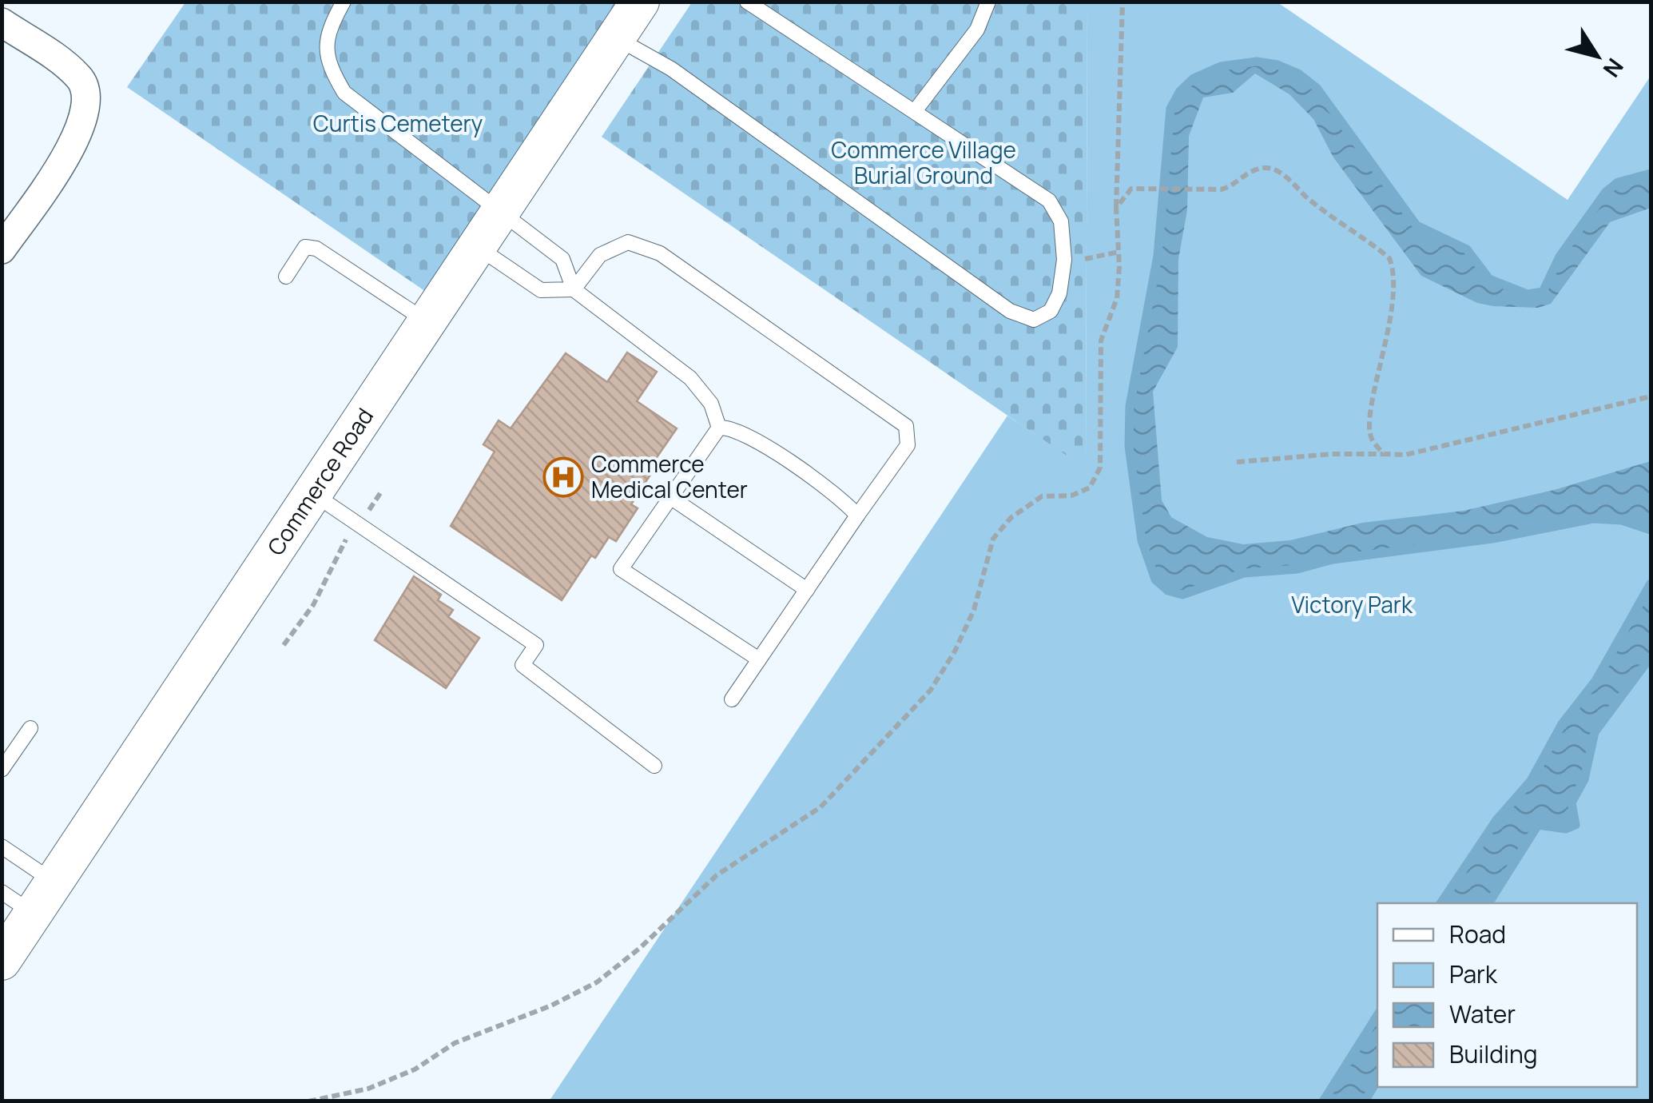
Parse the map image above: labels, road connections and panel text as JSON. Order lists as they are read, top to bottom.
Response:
{
  "streets": {
    "main road": ["Commerce Road"]
  },
  "parks": ["Curtis Cemetery", "Commerce Village Burial Ground", "Victory Park"],
  "places": {
    "hospital": ["Commerce Medical Center"]
  },
  "legend": [
    "Road",
    "Park",
    "Water",
    "Building"
  ],
  "north": "bottom right"
}
